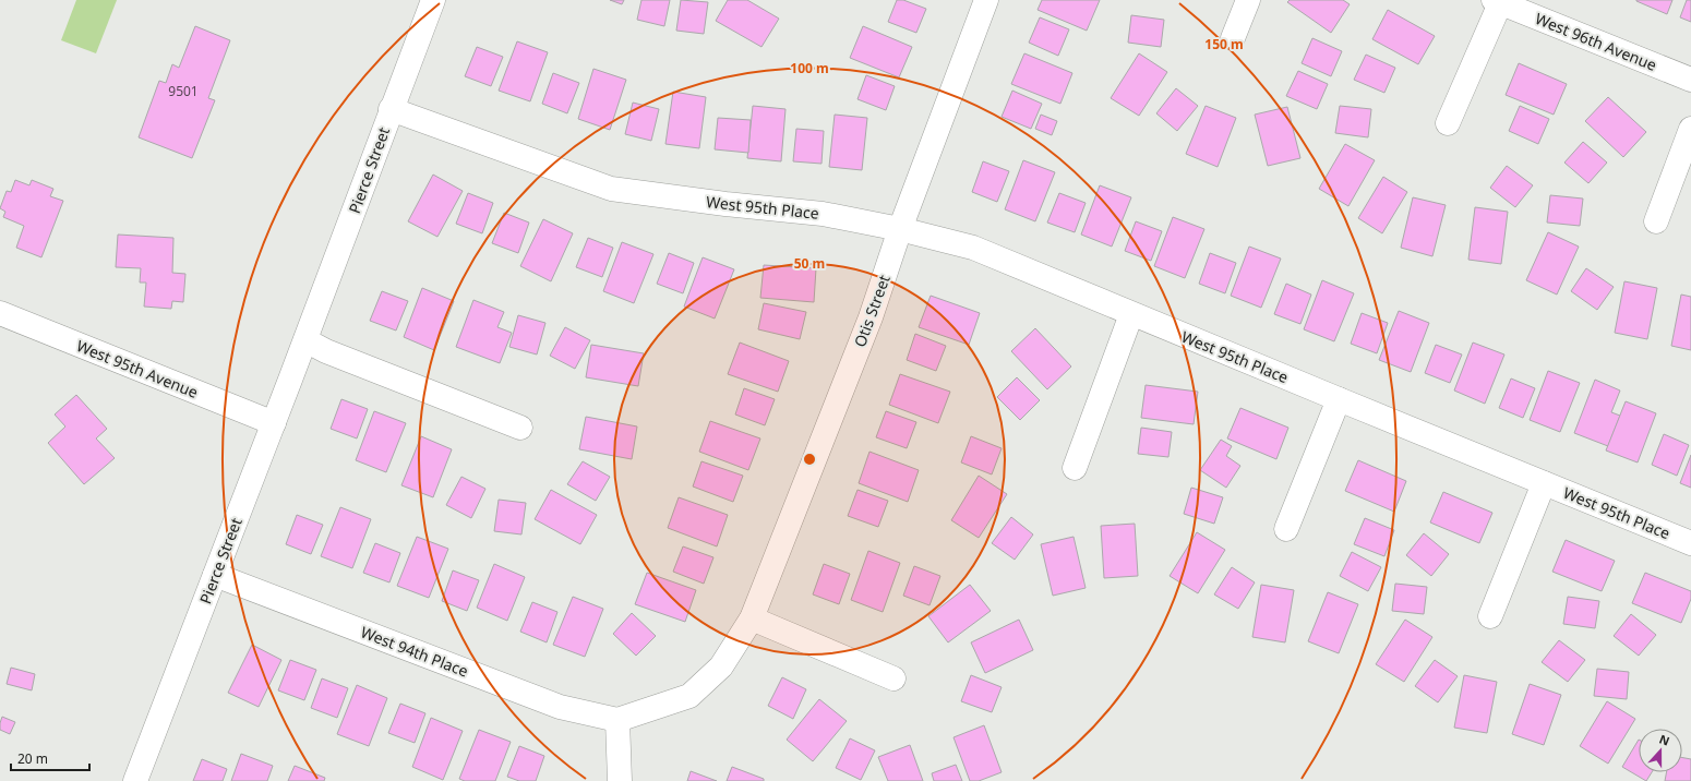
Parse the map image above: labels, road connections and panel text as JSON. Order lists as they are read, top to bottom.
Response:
{
  "streets": {
    "street": [
      "West 96th Avenue",
      "Pierce Street",
      "West 95th Place",
      "Otis Street",
      "West 95th Avenue",
      "West 94th Place"
    ]
  },
  "crossings": [
    ["Pierce Street", "West 95th Place"],
    ["Pierce Street", "West 95th Avenue"],
    ["Pierce Street", "West 94th Place"],
    ["West 95th Place", "Otis Street"],
    ["Otis Street", "West 94th Place"]
  ],
  "house_numbers": ["9501"],
  "scale_bar": "20 m",
  "north": "top",
  "rings": ["150 m", "100 m", "50 m"]
}
